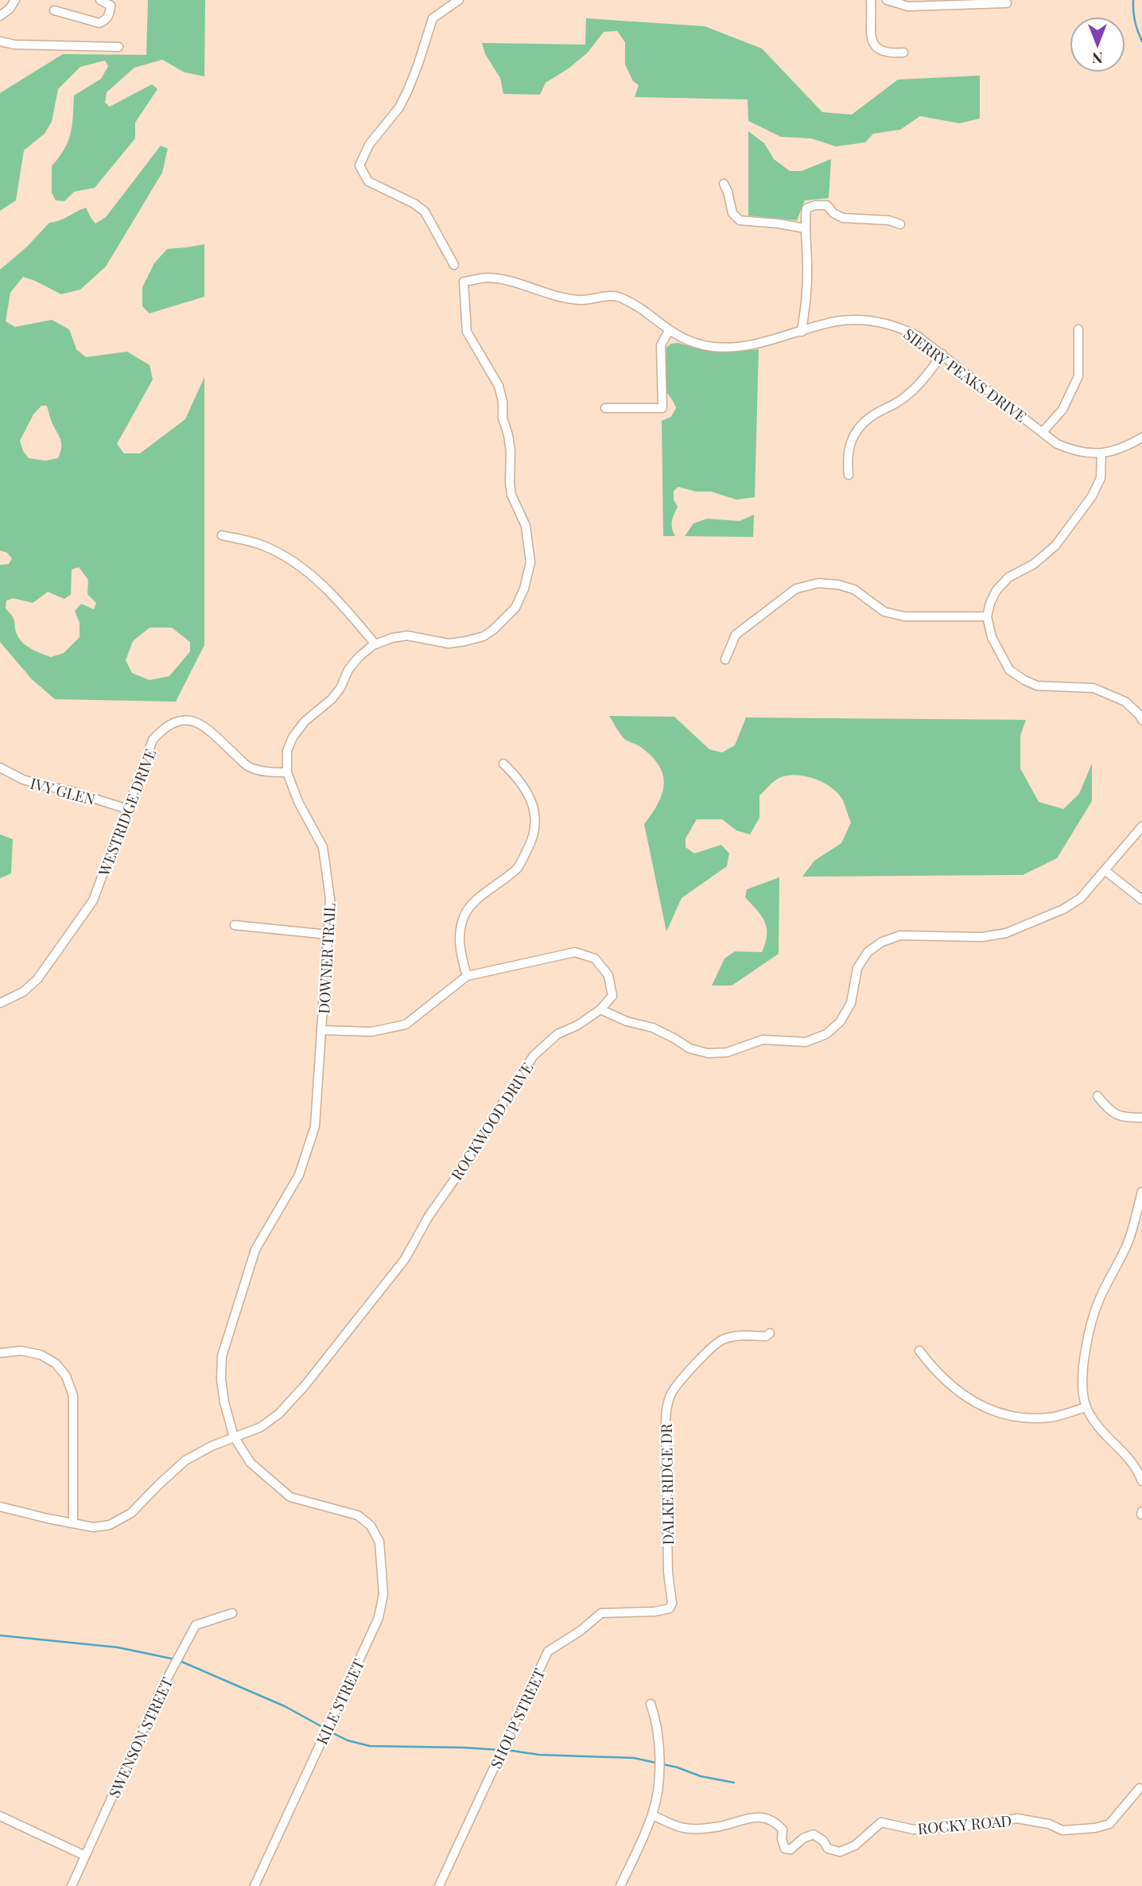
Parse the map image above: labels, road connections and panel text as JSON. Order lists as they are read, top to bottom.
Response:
{
  "streets": {
    "street": [
      "SIERRY PEAKS DRIVE",
      "IVY GLEN",
      "WESTRIDGE DRIVE",
      "DOWNER TRAIL",
      "ROCKWOOD DRIVE",
      "DALKE RIDGE DR",
      "KILE STREET",
      "SHOUP STREET",
      "SWENSON STREET",
      "ROCKY ROAD"
    ]
  },
  "crossings": [
    ["SIERRY PEAKS DRIVE", "DOWNER TRAIL"],
    ["IVY GLEN", "WESTRIDGE DRIVE"],
    ["WESTRIDGE DRIVE", "DOWNER TRAIL"],
    ["DOWNER TRAIL", "ROCKWOOD DRIVE"],
    ["DOWNER TRAIL", "KILE STREET"],
    ["DALKE RIDGE DR", "SHOUP STREET"]
  ],
  "north": "bottom"
}
